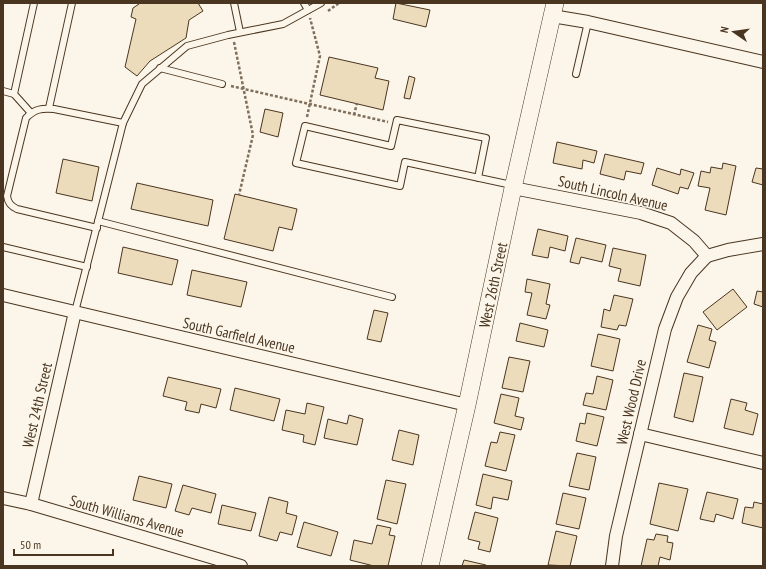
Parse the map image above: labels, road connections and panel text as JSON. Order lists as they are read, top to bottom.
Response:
{
  "streets": {
    "main road": ["West 26th Street"],
    "street": [
      "South Lincoln Avenue",
      "South Garfield Avenue",
      "West Wood Drive",
      "West 24th Street",
      "South Williams Avenue"
    ]
  },
  "crossings": [
    ["South Lincoln Avenue", "West 26th Street"],
    ["South Lincoln Avenue", "West Wood Drive"],
    ["West 26th Street", "South Garfield Avenue"],
    ["South Garfield Avenue", "West 24th Street"],
    ["West 24th Street", "South Williams Avenue"]
  ],
  "scale_bar": "50 m",
  "north": "left"
}
